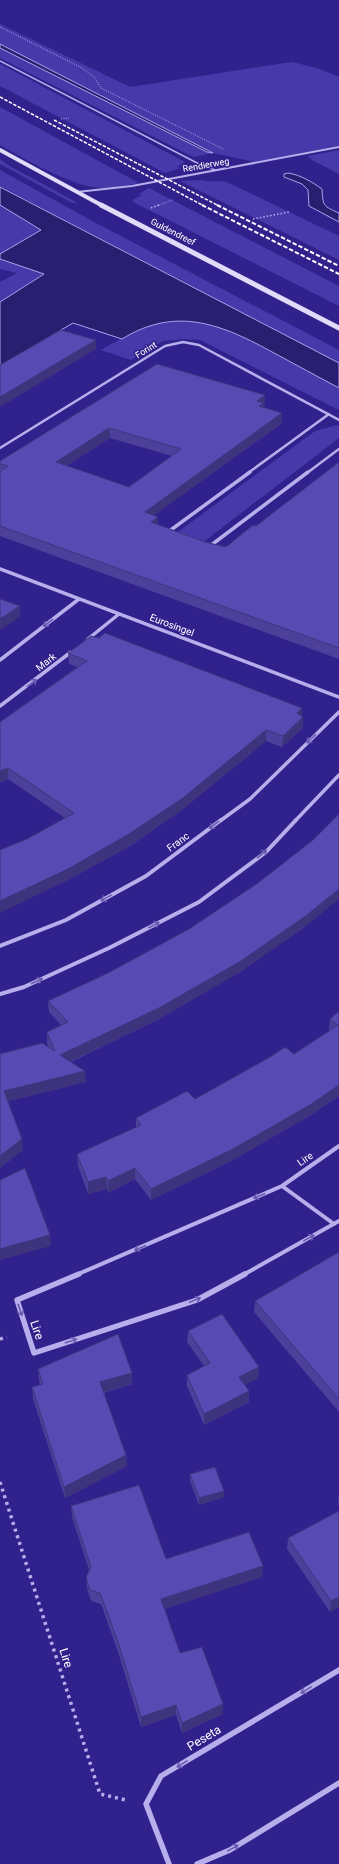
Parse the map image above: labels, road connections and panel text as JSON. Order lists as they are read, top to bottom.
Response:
{
  "streets": {
    "street": [
      "Rendierweg",
      "Guldendreef",
      "Forint",
      "Eurosingel",
      "Mark",
      "Franc",
      "Lire",
      "Peseta"
    ]
  },
  "crossings": [
    ["Rendierweg", "Guldendreef"],
    ["Lire", "Peseta"]
  ],
  "one_way": ["Mark", "Franc", "Peseta"]
}
